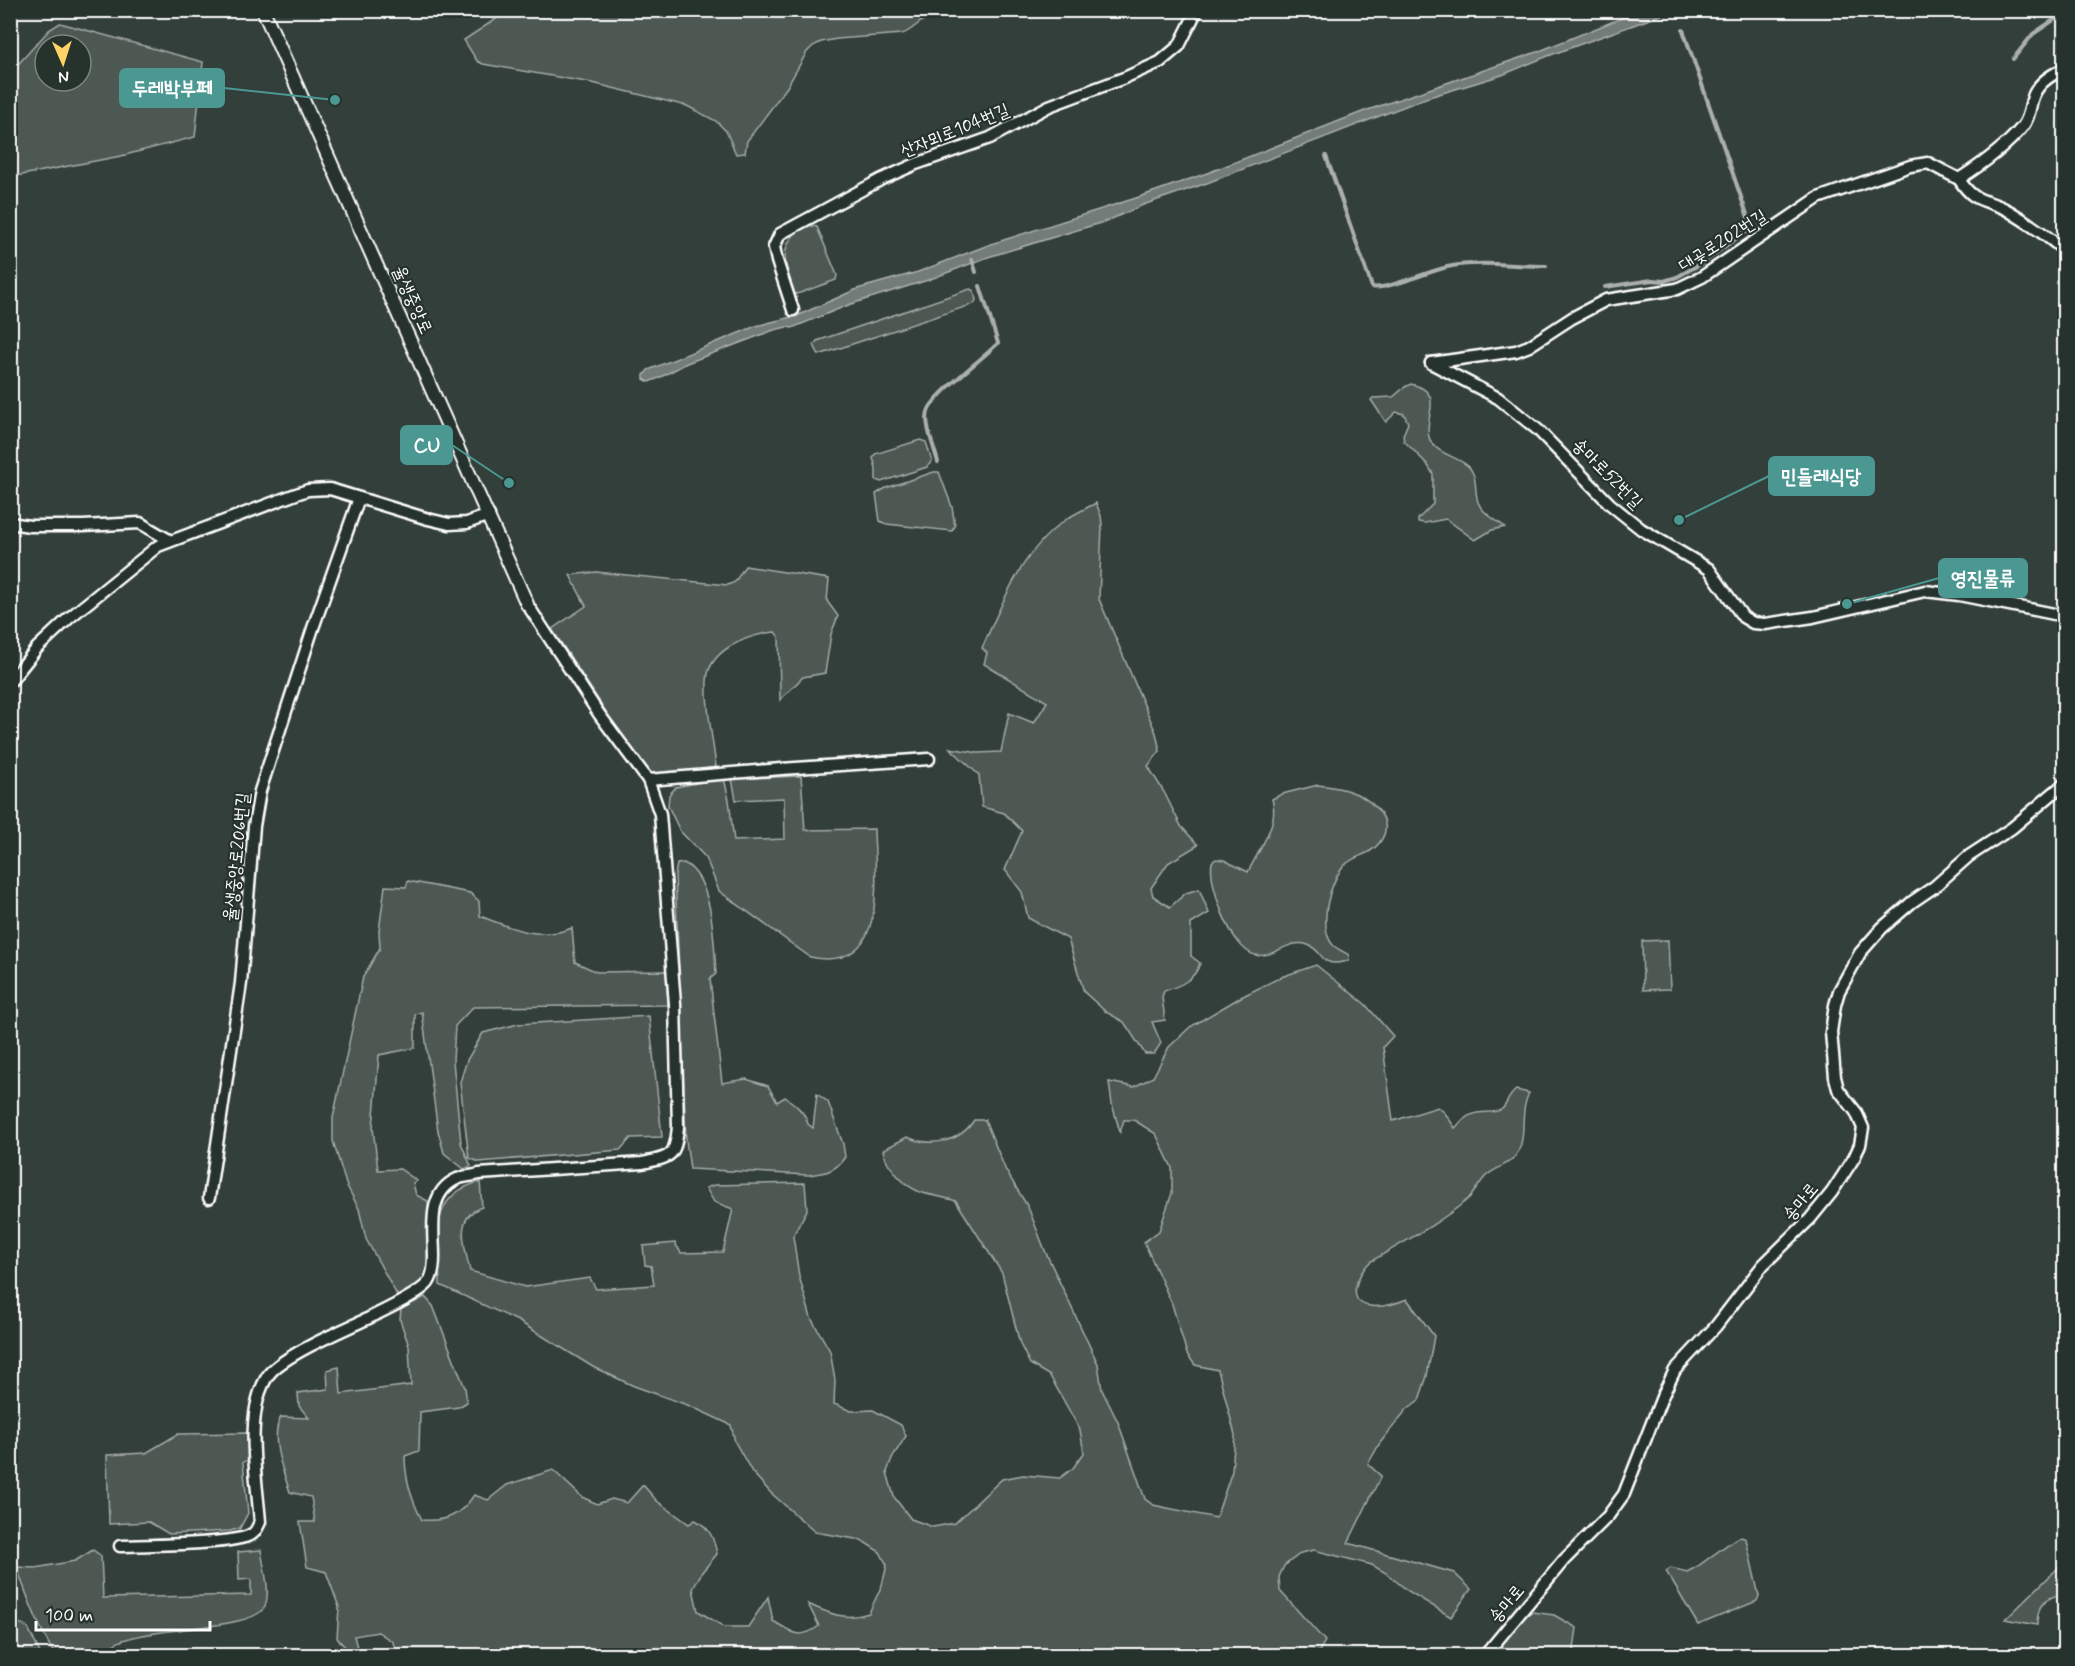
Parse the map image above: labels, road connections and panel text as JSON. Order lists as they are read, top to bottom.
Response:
{
  "streets": {
    "street": [
      "산자뫼로104번길",
      "대곶로202번길",
      "율생중앙로",
      "송마로52번길",
      "율생중앙로206번길",
      "송마로"
    ]
  },
  "crossings": [
    ["대곶로202번길", "송마로52번길"]
  ],
  "places": [
    "두레박부페",
    "CU",
    "민들레식당",
    "영진물류"
  ],
  "scale_bar": "100 m",
  "north": "bottom"
}
